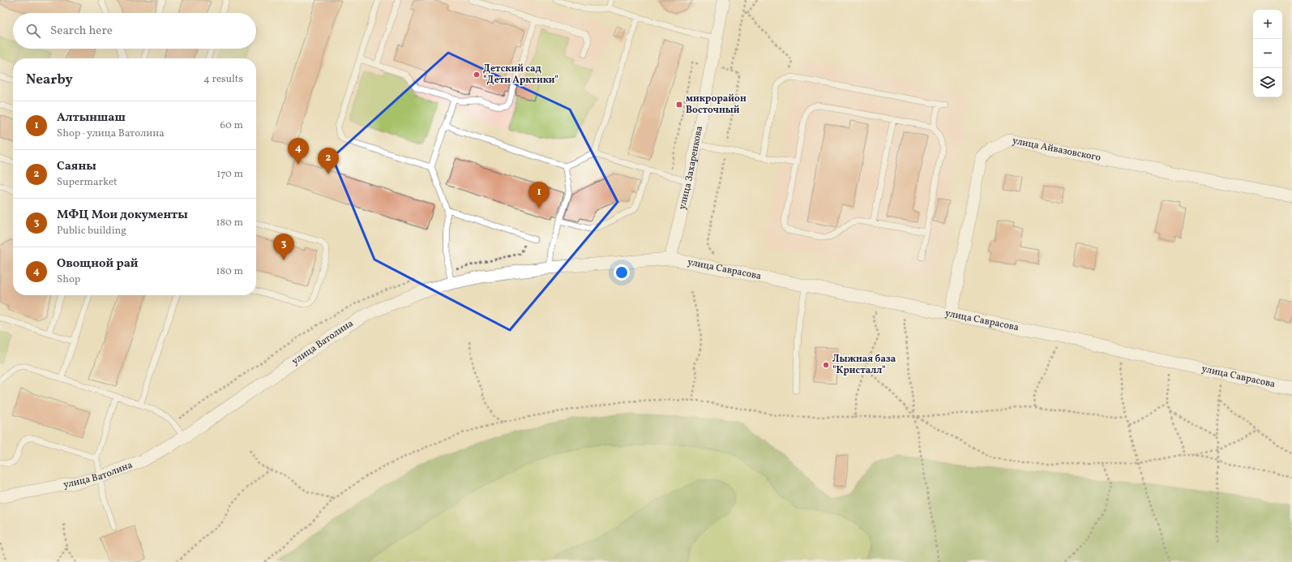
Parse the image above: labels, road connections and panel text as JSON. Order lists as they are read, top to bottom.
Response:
{
  "streets": {
    "street": [
      "улица Айвазовского",
      "улица Захаренкова",
      "улица Саврасова",
      "улица Ватолина"
    ]
  },
  "crossings": [
    ["улица Айвазовского", "улица Саврасова"],
    ["улица Захаренкова", "улица Саврасова"],
    ["улица Захаренкова", "улица Ватолина"],
    ["улица Саврасова", "улица Ватолина"]
  ],
  "places": {
    "other": ["Детский сад \"Дети Арктики\"", "Лыжная база \"Кристалл\""],
    "transit": ["микрорайон Восточный"]
  },
  "page": {
    "map_buttons": ["+", "−"],
    "search": "Search here",
    "heading": ["Nearby", "4 results"],
    "list": [
      {
        "mark": "1",
        "name": "Алтыншаш",
        "note": "Shop · улица Ватолина",
        "value": "60 m"
      },
      {
        "mark": "2",
        "name": "Саяны",
        "note": "Supermarket",
        "value": "170 m"
      },
      {
        "mark": "3",
        "name": "МФЦ Мои документы",
        "note": "Public building",
        "value": "180 m"
      },
      {
        "mark": "4",
        "name": "Овощной рай",
        "note": "Shop",
        "value": "180 m"
      }
    ],
    "pins": [
      "4",
      "2",
      "1",
      "3"
    ]
  }
}
